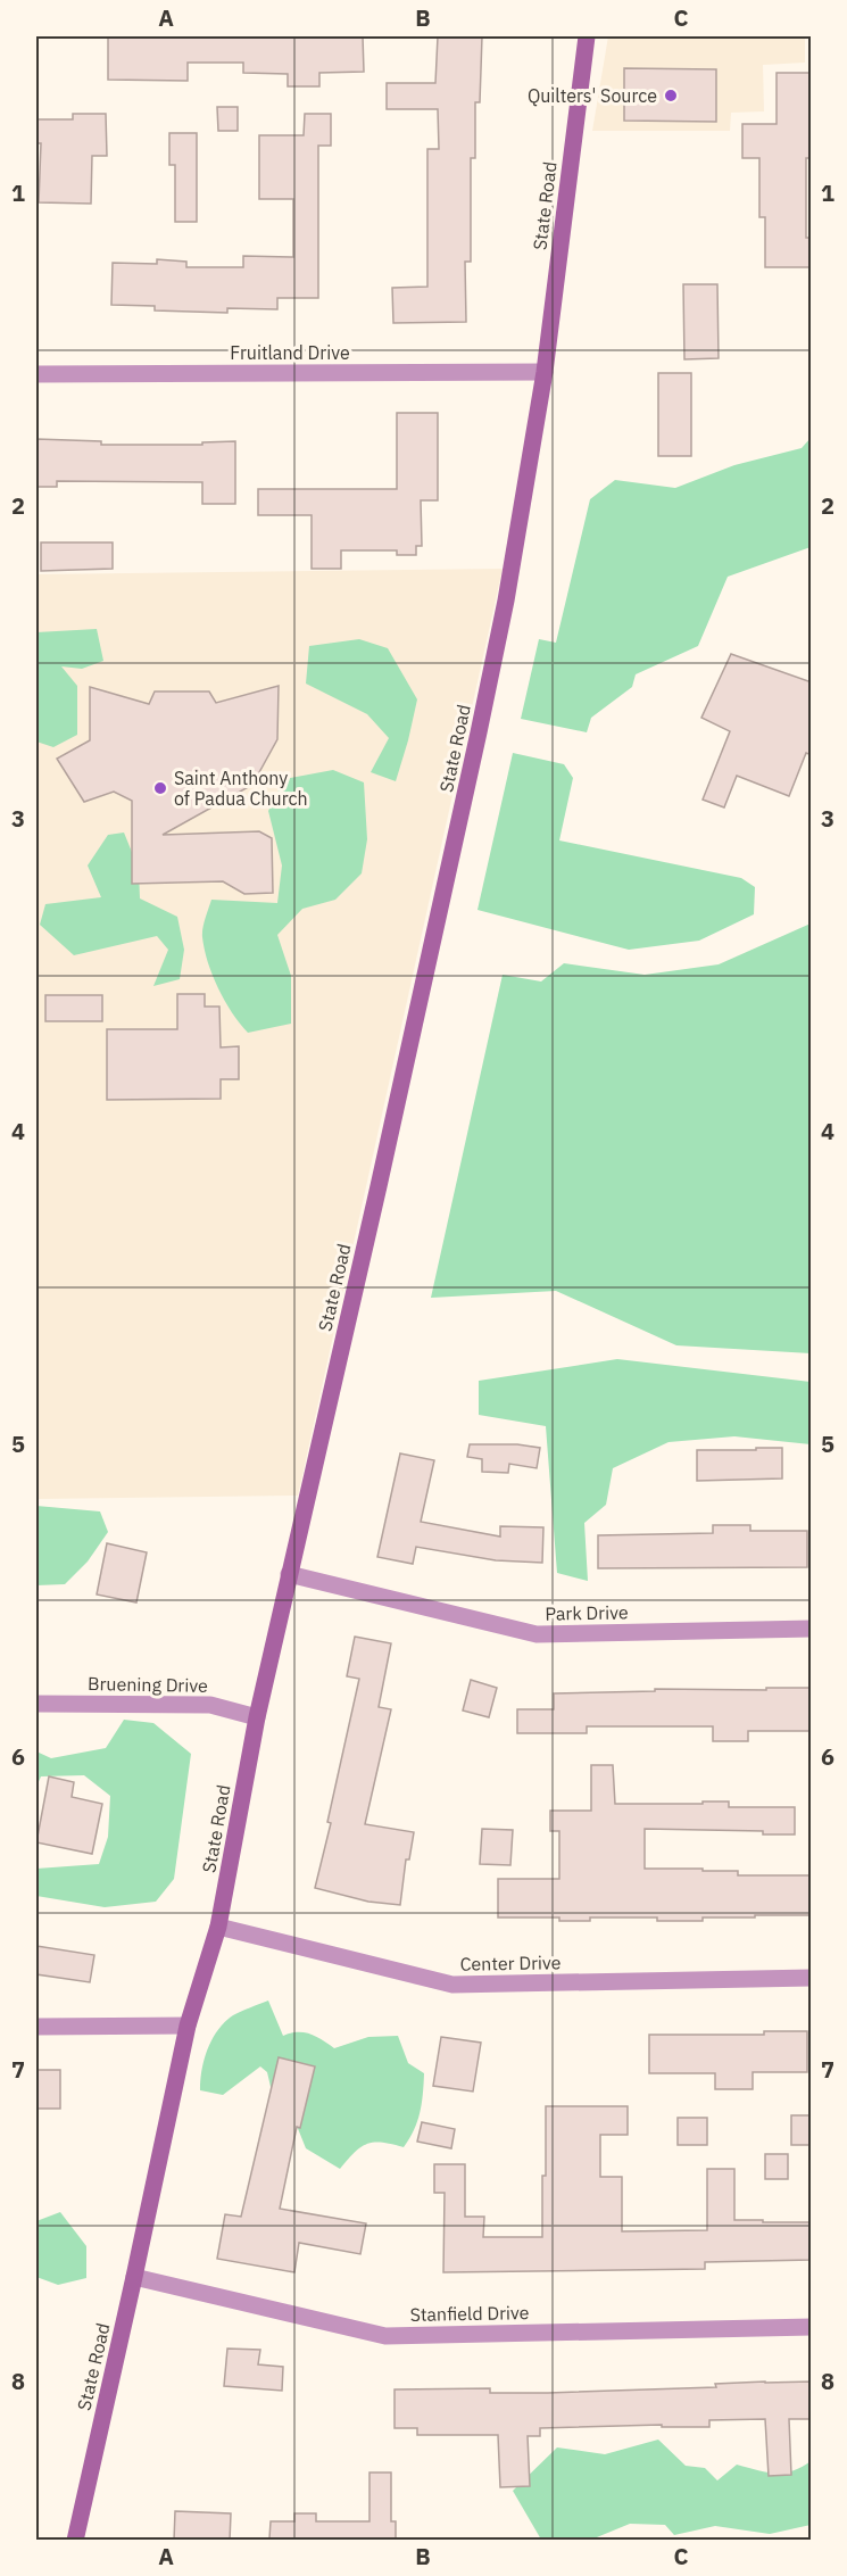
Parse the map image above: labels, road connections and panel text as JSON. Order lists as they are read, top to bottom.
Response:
{
  "streets": {
    "main road": ["State Road"],
    "street": [
      "Fruitland Drive",
      "Park Drive",
      "Bruening Drive",
      "Center Drive",
      "Stanfield Drive"
    ]
  },
  "crossings": [
    ["State Road", "Fruitland Drive"],
    ["State Road", "Park Drive"],
    ["State Road", "Bruening Drive"],
    ["State Road", "Center Drive"],
    ["State Road", "Stanfield Drive"]
  ],
  "places": ["Quilters' Source", "Saint Anthony of Padua Church"],
  "grid": {
    "columns": ["A", "B", "C"],
    "rows": [
      "1",
      "2",
      "3",
      "4",
      "5",
      "6",
      "7",
      "8"
    ]
  }
}
